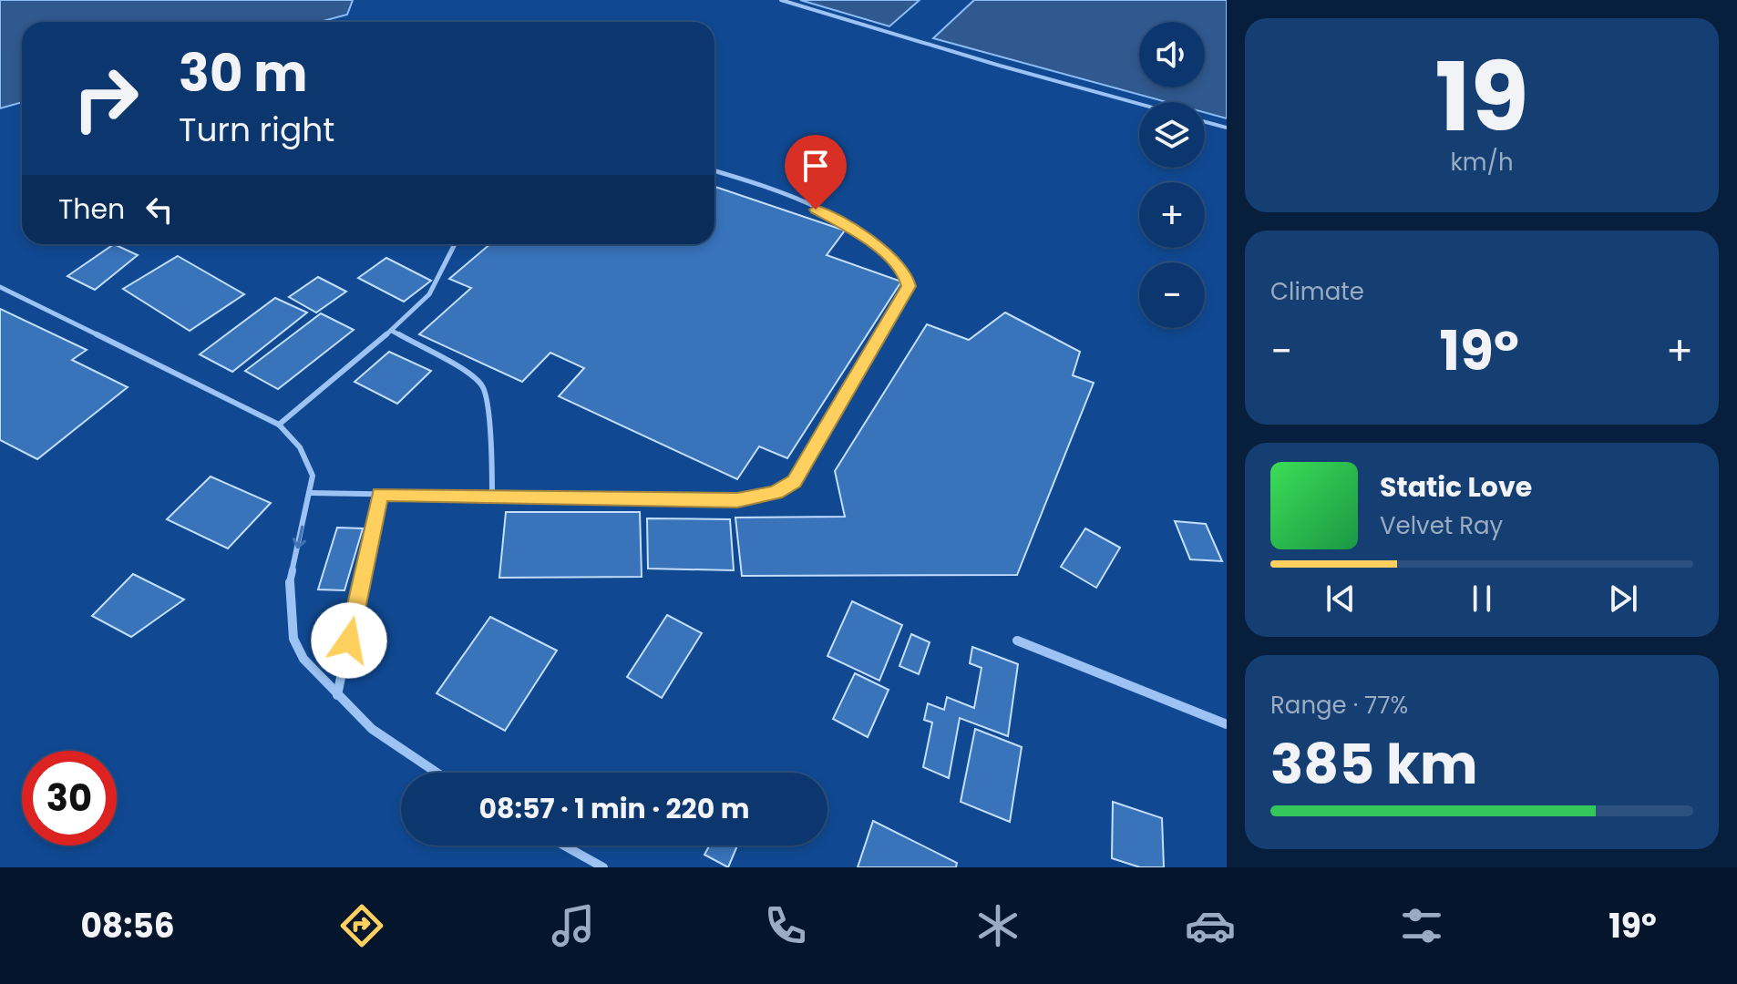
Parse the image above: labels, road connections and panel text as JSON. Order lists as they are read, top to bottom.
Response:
{
  "page": {
    "tile": [
      ["19", "km/h"],
      "Climate",
      ["Range · 77%", "385 km"]
    ],
    "map_buttons": ["+", "−"],
    "turn": ["30 m", "Turn right"],
    "then": "Then",
    "heat": ["−", "19°", "+"],
    "song": ["Static Love", "Velvet Ray"],
    "limit": "30",
    "trip": "08:57 · 1 min · 220 m",
    "tabs": ["08:56", "19°"]
  }
}
